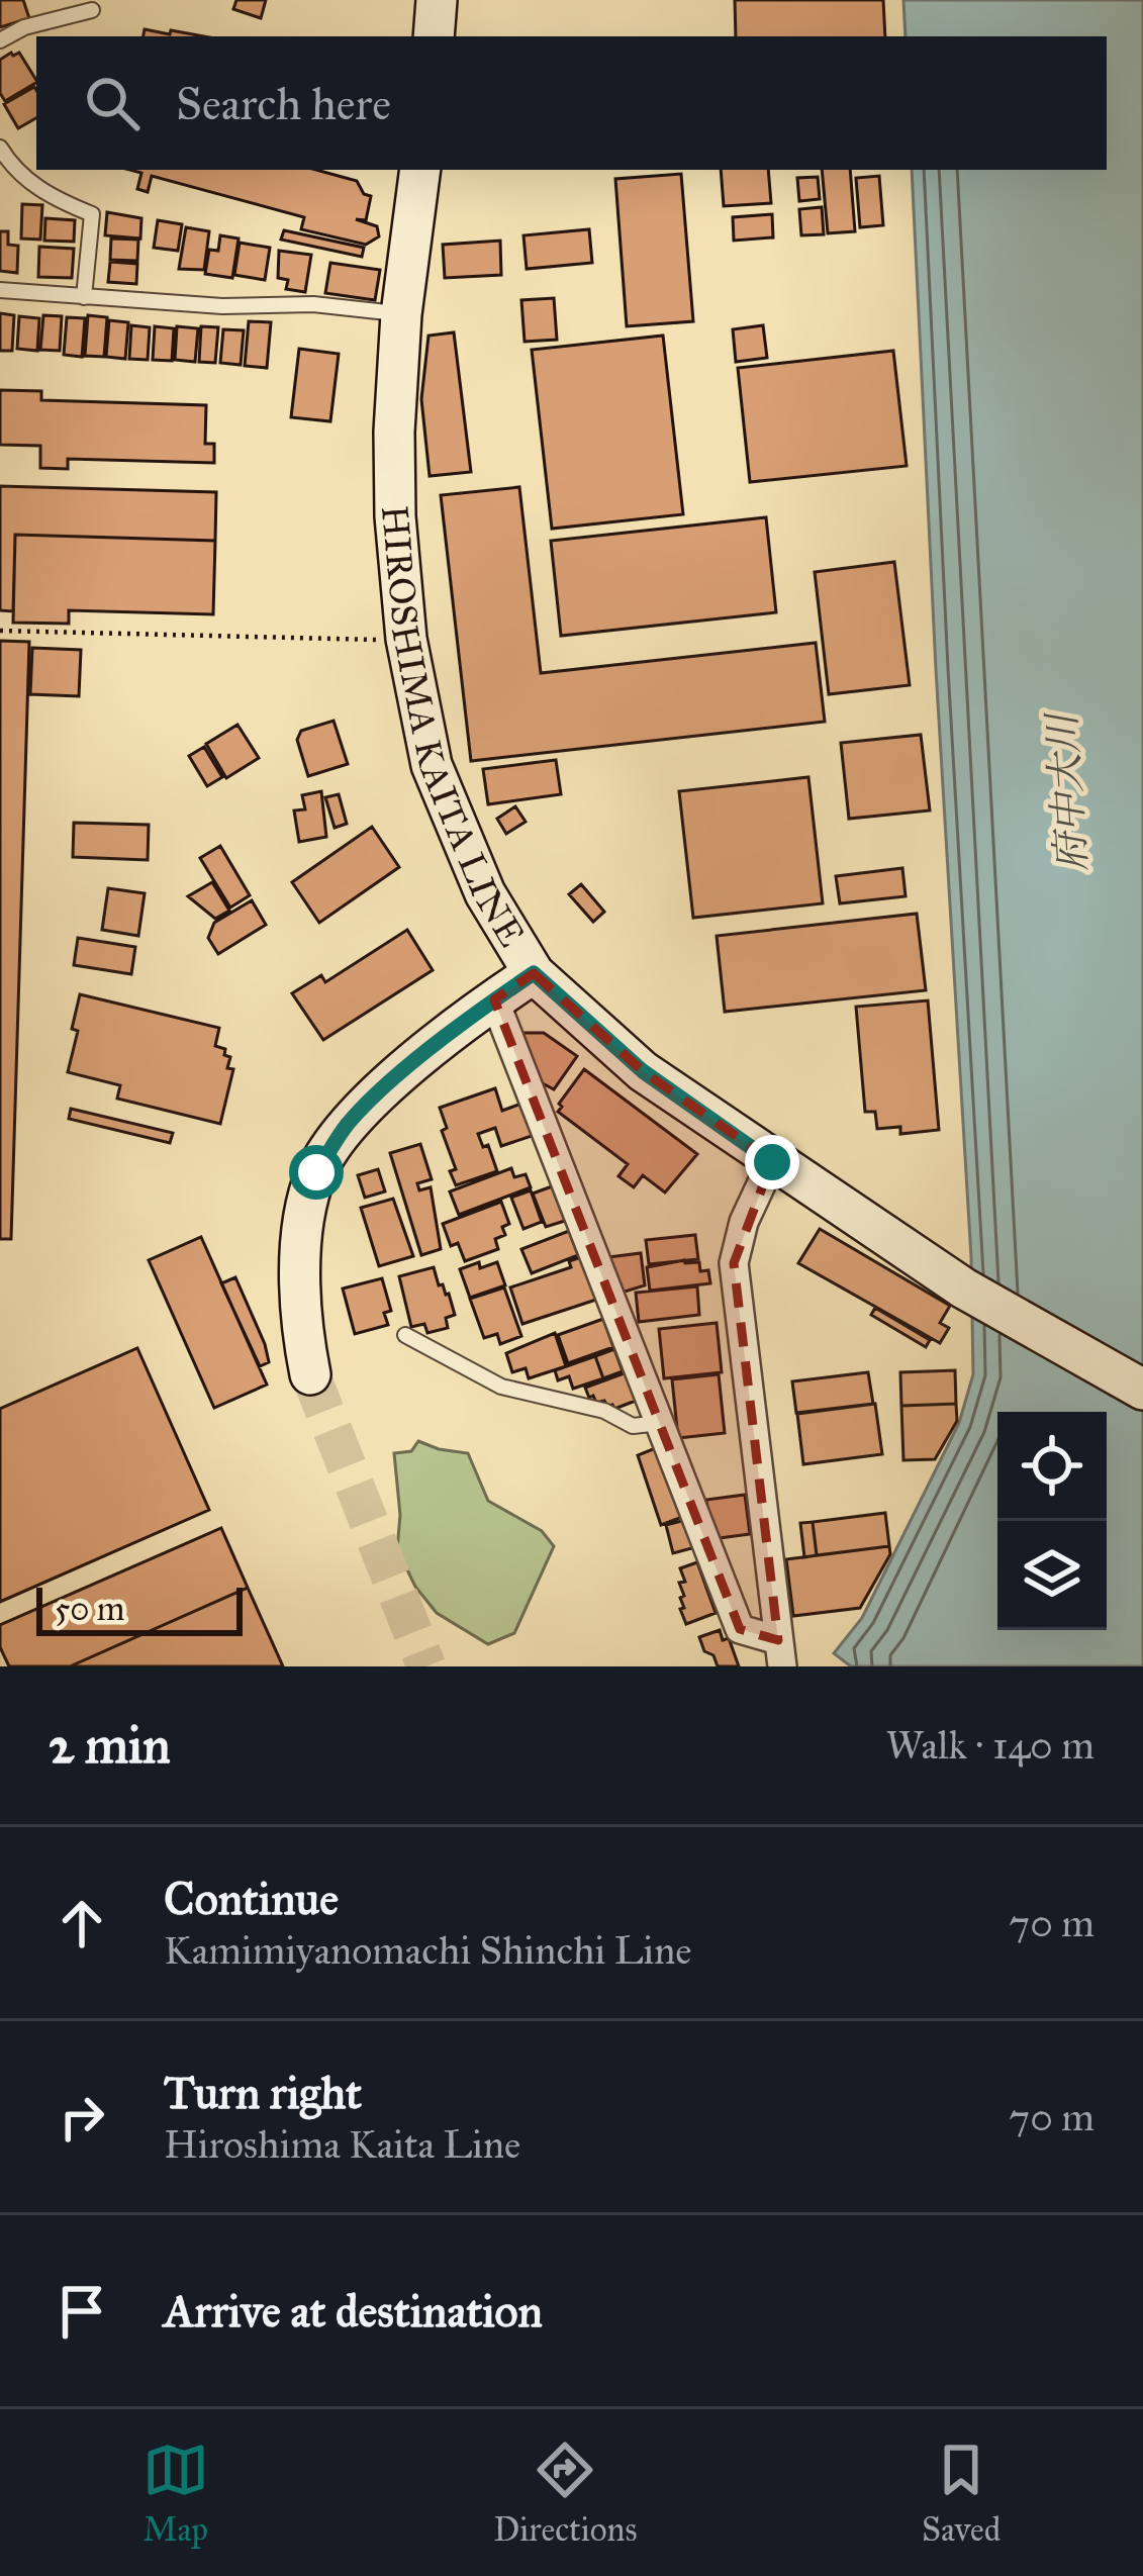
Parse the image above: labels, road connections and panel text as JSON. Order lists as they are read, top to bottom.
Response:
{
  "streets": {
    "main road": ["HIROSHIMA KAITA LINE"]
  },
  "water": ["府中大川"],
  "scale_bar": "50 m",
  "page": {
    "search": "Search here",
    "scale": "50 m",
    "heading": ["2 min", "Walk · 140 m"],
    "list": [
      ["Continue", "Kamimiyanomachi Shinchi Line", "70 m"],
      ["Turn right", "Hiroshima Kaita Line", "70 m"],
      "Arrive at destination"
    ],
    "nav": ["Map", "Directions", "Saved"]
  }
}
